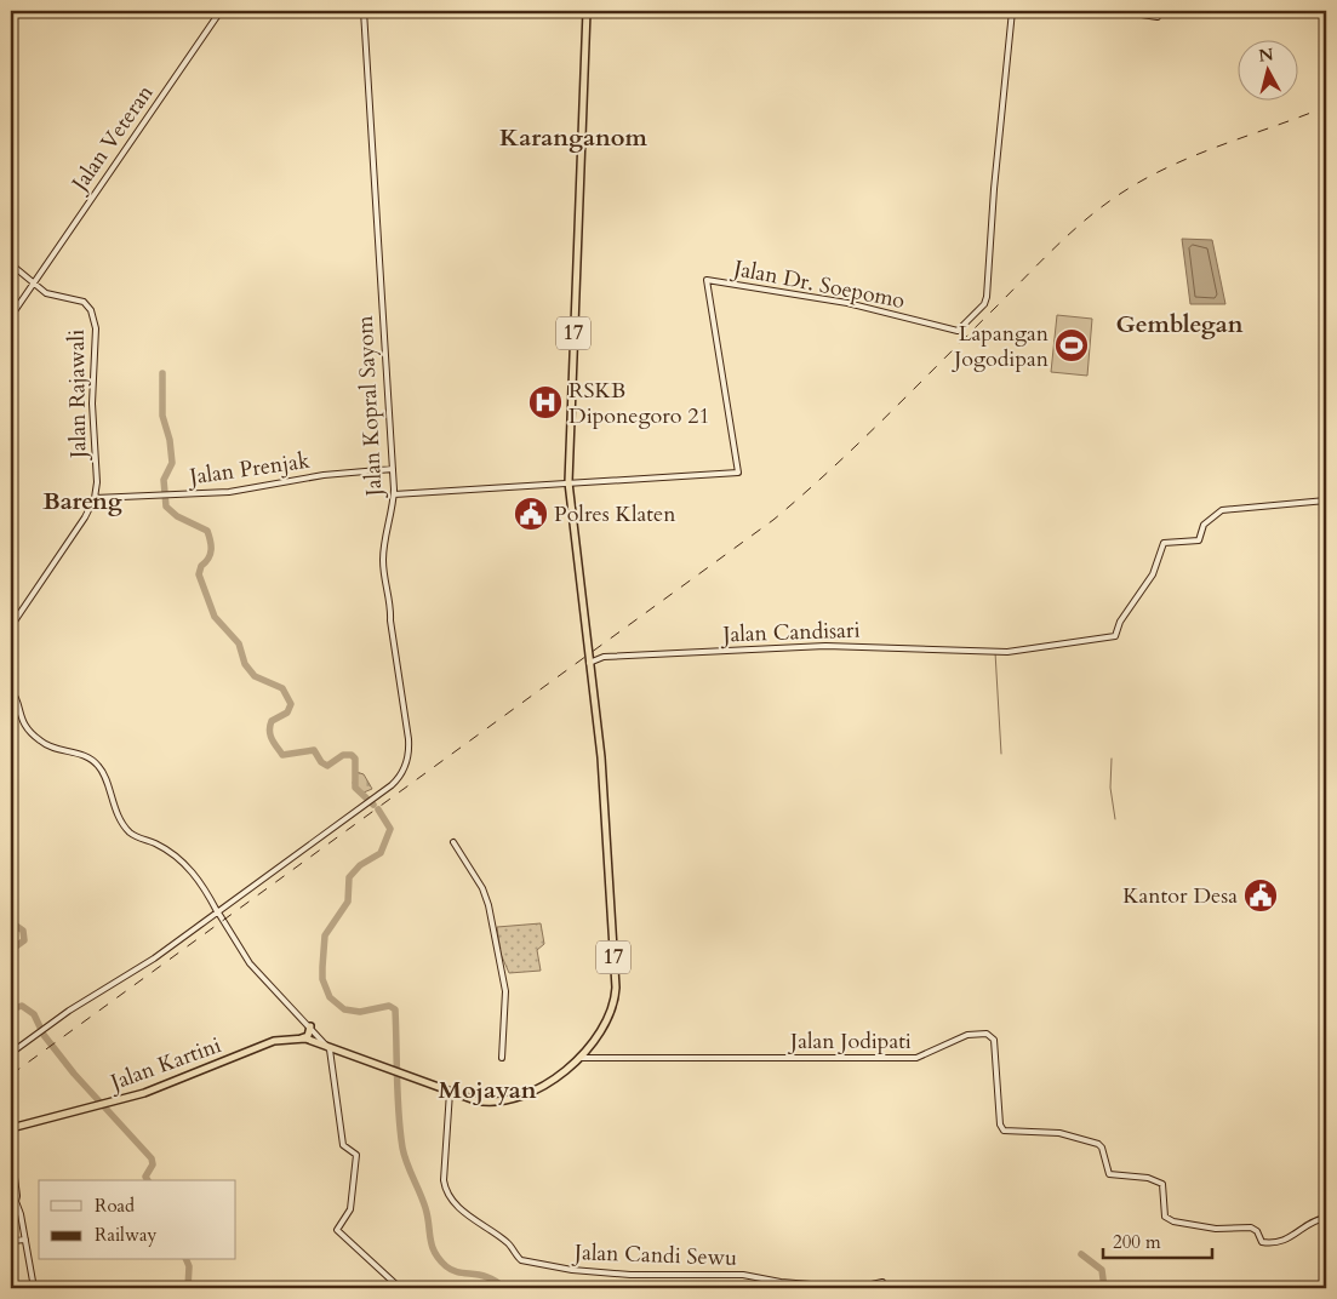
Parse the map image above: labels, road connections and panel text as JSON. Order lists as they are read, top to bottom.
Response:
{
  "streets": {
    "highway": ["17", "Jalan Kartini"],
    "street": [
      "Jalan Veteran",
      "Jalan Dr. Soepomo",
      "Jalan Rajawali",
      "Jalan Kopral Sayom",
      "Jalan Prenjak",
      "Jalan Candisari",
      "Jalan Jodipati",
      "Jalan Candi Sewu"
    ]
  },
  "crossings": [
    ["Jalan Veteran", "Jalan Rajawali"],
    ["Jalan Dr. Soepomo", "17"],
    ["17", "Jalan Candisari"],
    ["17", "Jalan Jodipati"],
    ["17", "Jalan Kartini"],
    ["17", "Jalan Candi Sewu"],
    ["Jalan Rajawali", "Jalan Prenjak"],
    ["Jalan Kopral Sayom", "Jalan Prenjak"]
  ],
  "districts": [
    "Karanganom",
    "Gemblegan",
    "Bareng",
    "Mojayan"
  ],
  "places": {
    "sports": ["Lapangan Jogodipan"],
    "hospital": ["RSKB Diponegoro 21"],
    "public building": ["Polres Klaten", "Kantor Desa"]
  },
  "legend": ["Road", "Railway"],
  "scale_bar": "200 m",
  "north": "top"
}
